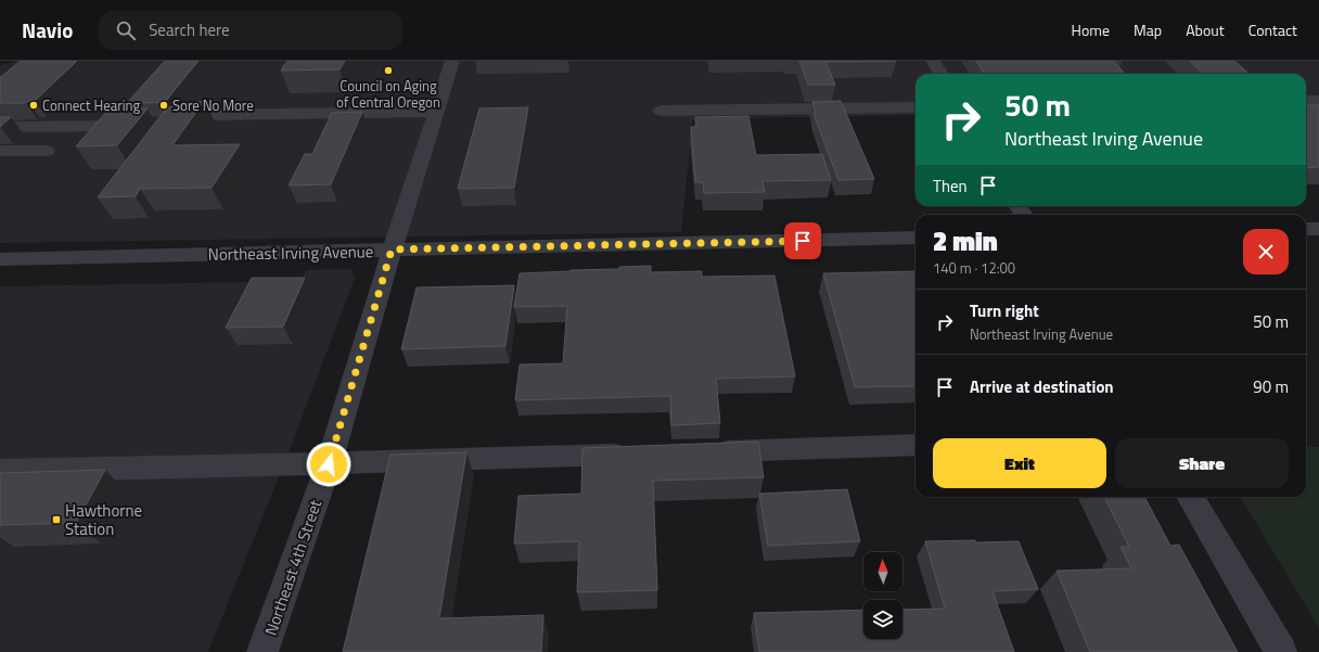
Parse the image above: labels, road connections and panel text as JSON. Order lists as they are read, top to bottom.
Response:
{
  "streets": {
    "street": ["Northeast Irving Avenue", "Northeast 4th Street"]
  },
  "crossings": [
    ["Northeast Irving Avenue", "Northeast 4th Street"]
  ],
  "places": {
    "other": ["Council on Aging of Central Oregon", "Connect Hearing", "Sore No More"],
    "transit": ["Hawthorne Station"]
  },
  "north": "top",
  "page": {
    "header": "Navio",
    "search": "Search here",
    "nav": [
      "Home",
      "Map",
      "About",
      "Contact"
    ],
    "turn": ["50 m", "Northeast Irving Avenue"],
    "then": "Then",
    "heading": ["2 min", "140 m · 12:00"],
    "list": [
      {
        "name": "Turn right",
        "note": "Northeast Irving Avenue",
        "value": "50 m"
      },
      {
        "name": "Arrive at destination",
        "value": "90 m"
      }
    ],
    "buttons": ["Exit", "Share"]
  }
}
